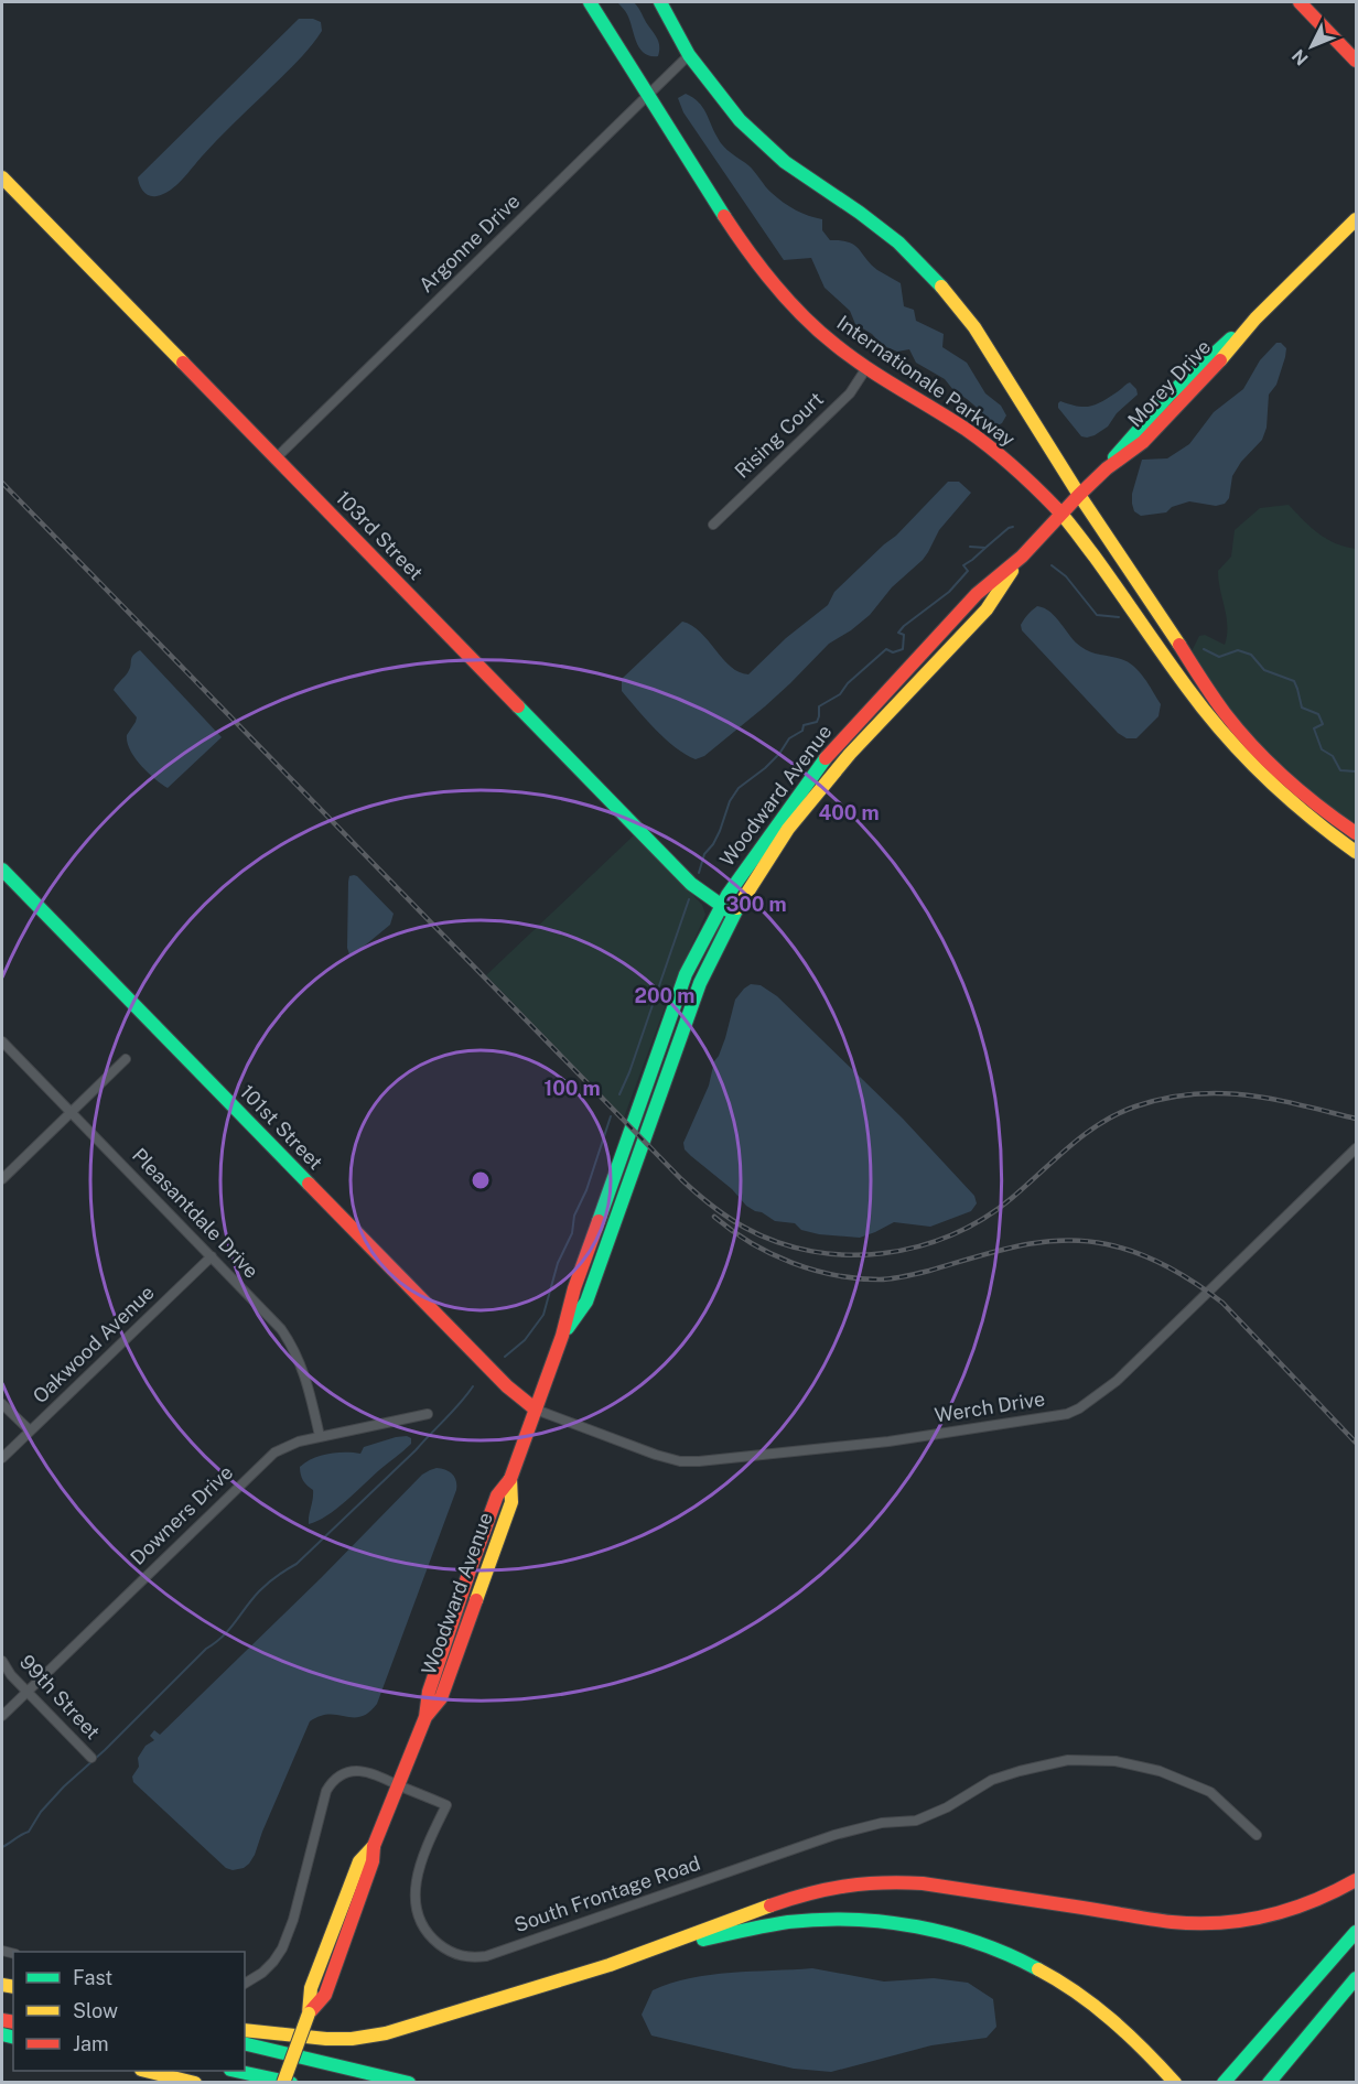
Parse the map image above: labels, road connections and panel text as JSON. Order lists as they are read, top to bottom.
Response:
{
  "streets": {
    "main road": [
      "Internationale Parkway",
      "Morey Drive",
      "103rd Street",
      "Woodward Avenue",
      "101st Street"
    ],
    "street": [
      "Argonne Drive",
      "Rising Court",
      "Pleasantdale Drive",
      "Oakwood Avenue",
      "Werch Drive",
      "Downers Drive",
      "99th Street",
      "South Frontage Road"
    ]
  },
  "crossings": [
    ["Argonne Drive", "Internationale Parkway"],
    ["Argonne Drive", "103rd Street"],
    ["Internationale Parkway", "Morey Drive"],
    ["Internationale Parkway", "Rising Court"],
    ["Internationale Parkway", "Woodward Avenue"],
    ["Morey Drive", "Woodward Avenue"],
    ["103rd Street", "Woodward Avenue"],
    ["Woodward Avenue", "101st Street"],
    ["Woodward Avenue", "Werch Drive"],
    ["Woodward Avenue", "South Frontage Road"],
    ["101st Street", "Werch Drive"],
    ["Pleasantdale Drive", "Oakwood Avenue"],
    ["Pleasantdale Drive", "Downers Drive"],
    ["Downers Drive", "99th Street"]
  ],
  "legend": ["Fast", "Slow", "Jam"],
  "north": "bottom left",
  "rings": [
    "400 m",
    "300 m",
    "200 m",
    "100 m"
  ]
}
